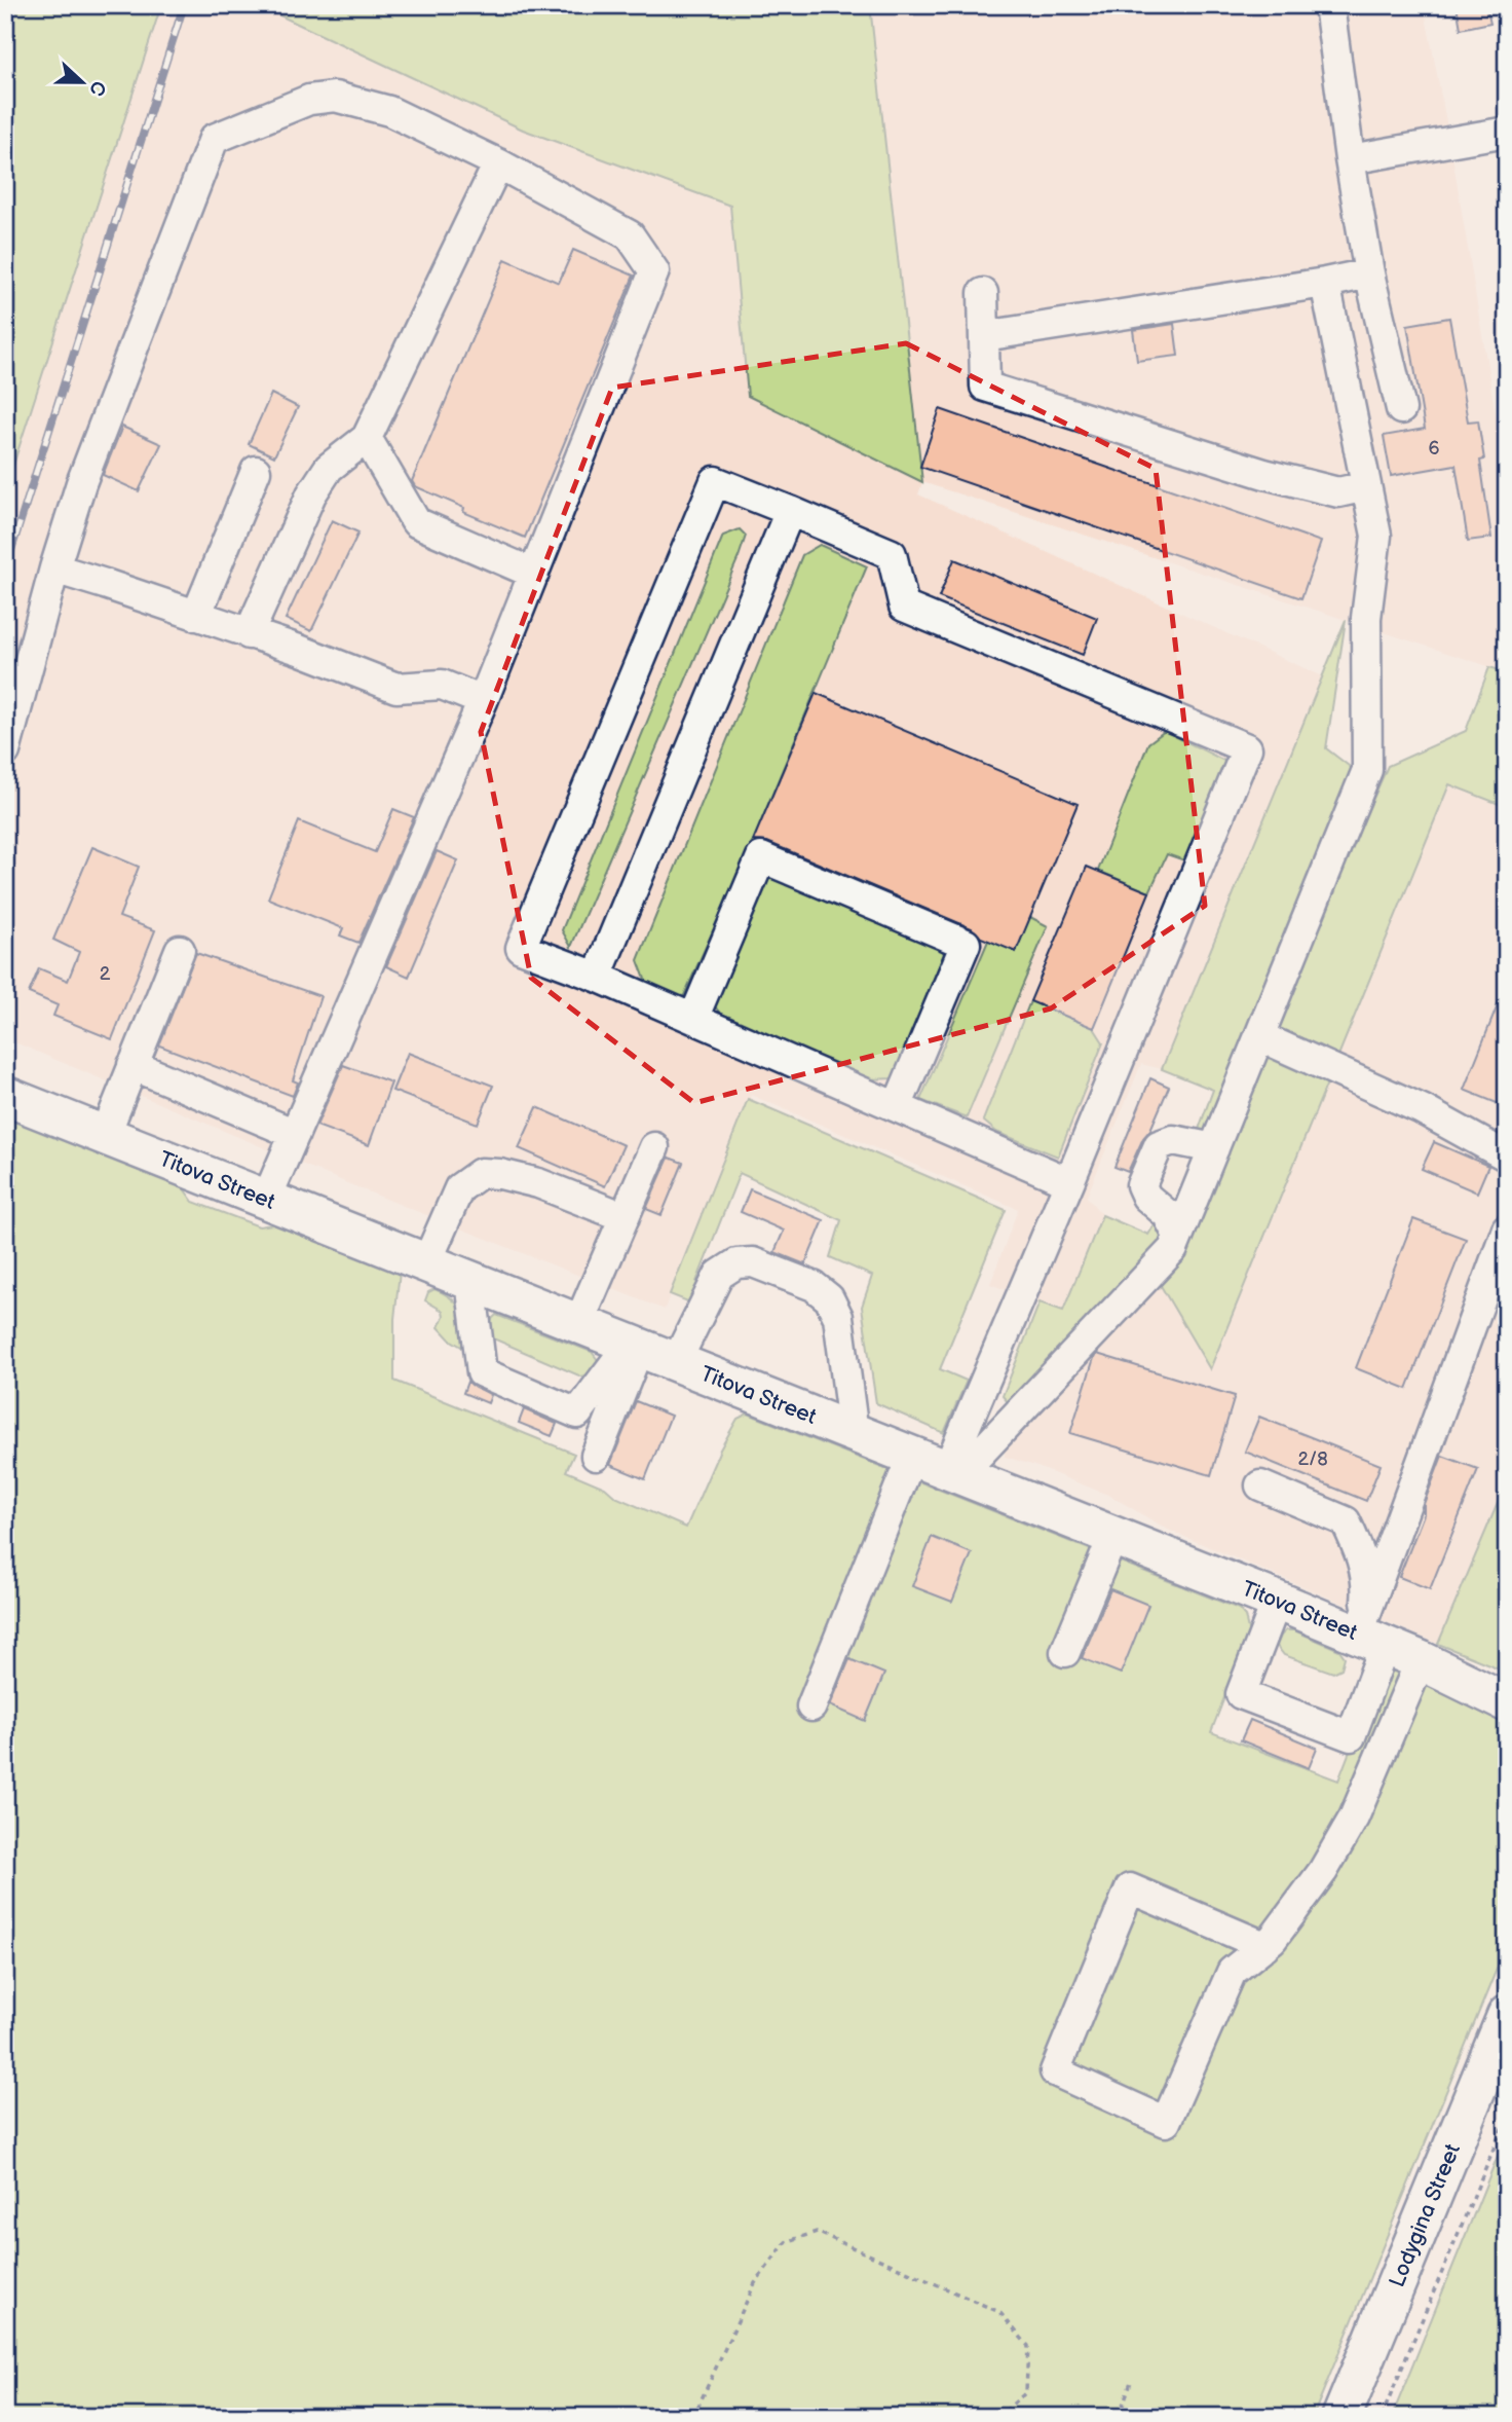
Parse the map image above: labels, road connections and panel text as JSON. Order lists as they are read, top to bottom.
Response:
{
  "streets": {
    "main road": ["Titova Street", "Lodygina Street"]
  },
  "house_numbers": ["6", "2", "2/8"],
  "north": "right"
}
